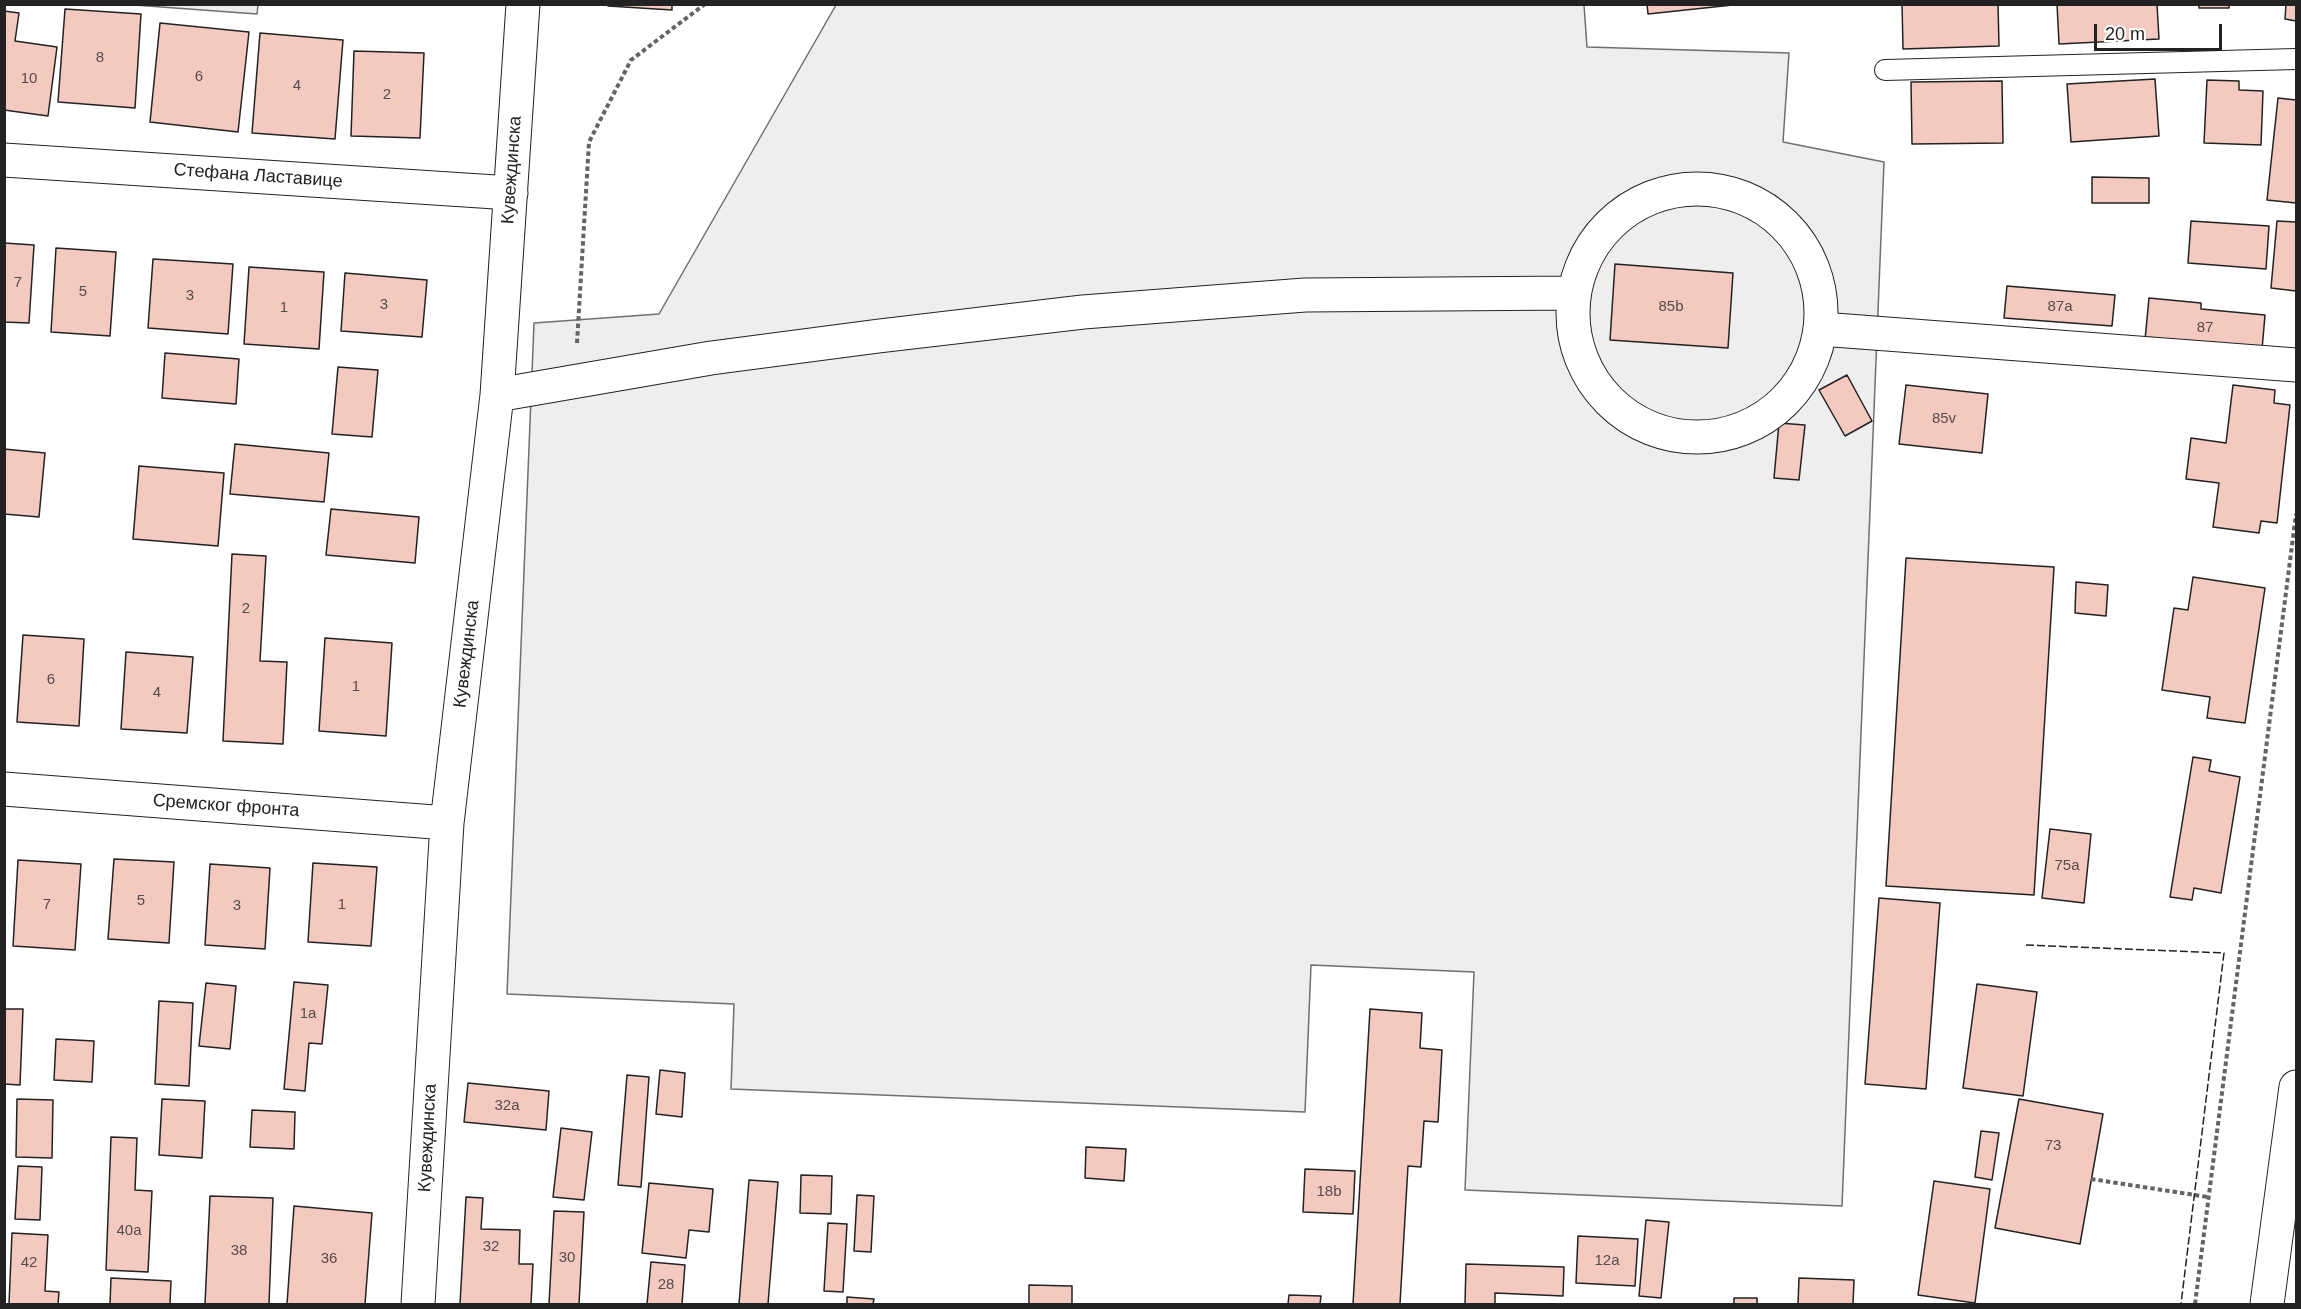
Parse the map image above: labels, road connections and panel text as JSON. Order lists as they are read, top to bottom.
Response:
{
  "streets": {
    "street": ["Кувеждинска", "Стефана Ластавице", "Сремског фронта"]
  },
  "crossings": [
    ["Кувеждинска", "Стефана Ластавице"],
    ["Кувеждинска", "Сремског фронта"]
  ],
  "house_numbers": [
    "8",
    "6",
    "10",
    "4",
    "2",
    "7",
    "5",
    "3",
    "3",
    "85b",
    "87a",
    "1",
    "87",
    "85v",
    "2",
    "6",
    "1",
    "4",
    "75a",
    "5",
    "7",
    "1",
    "3",
    "1a",
    "32a",
    "73",
    "18b",
    "40a",
    "32",
    "38",
    "30",
    "36",
    "12a",
    "42",
    "28"
  ],
  "scale_bar": "20 m"
}
